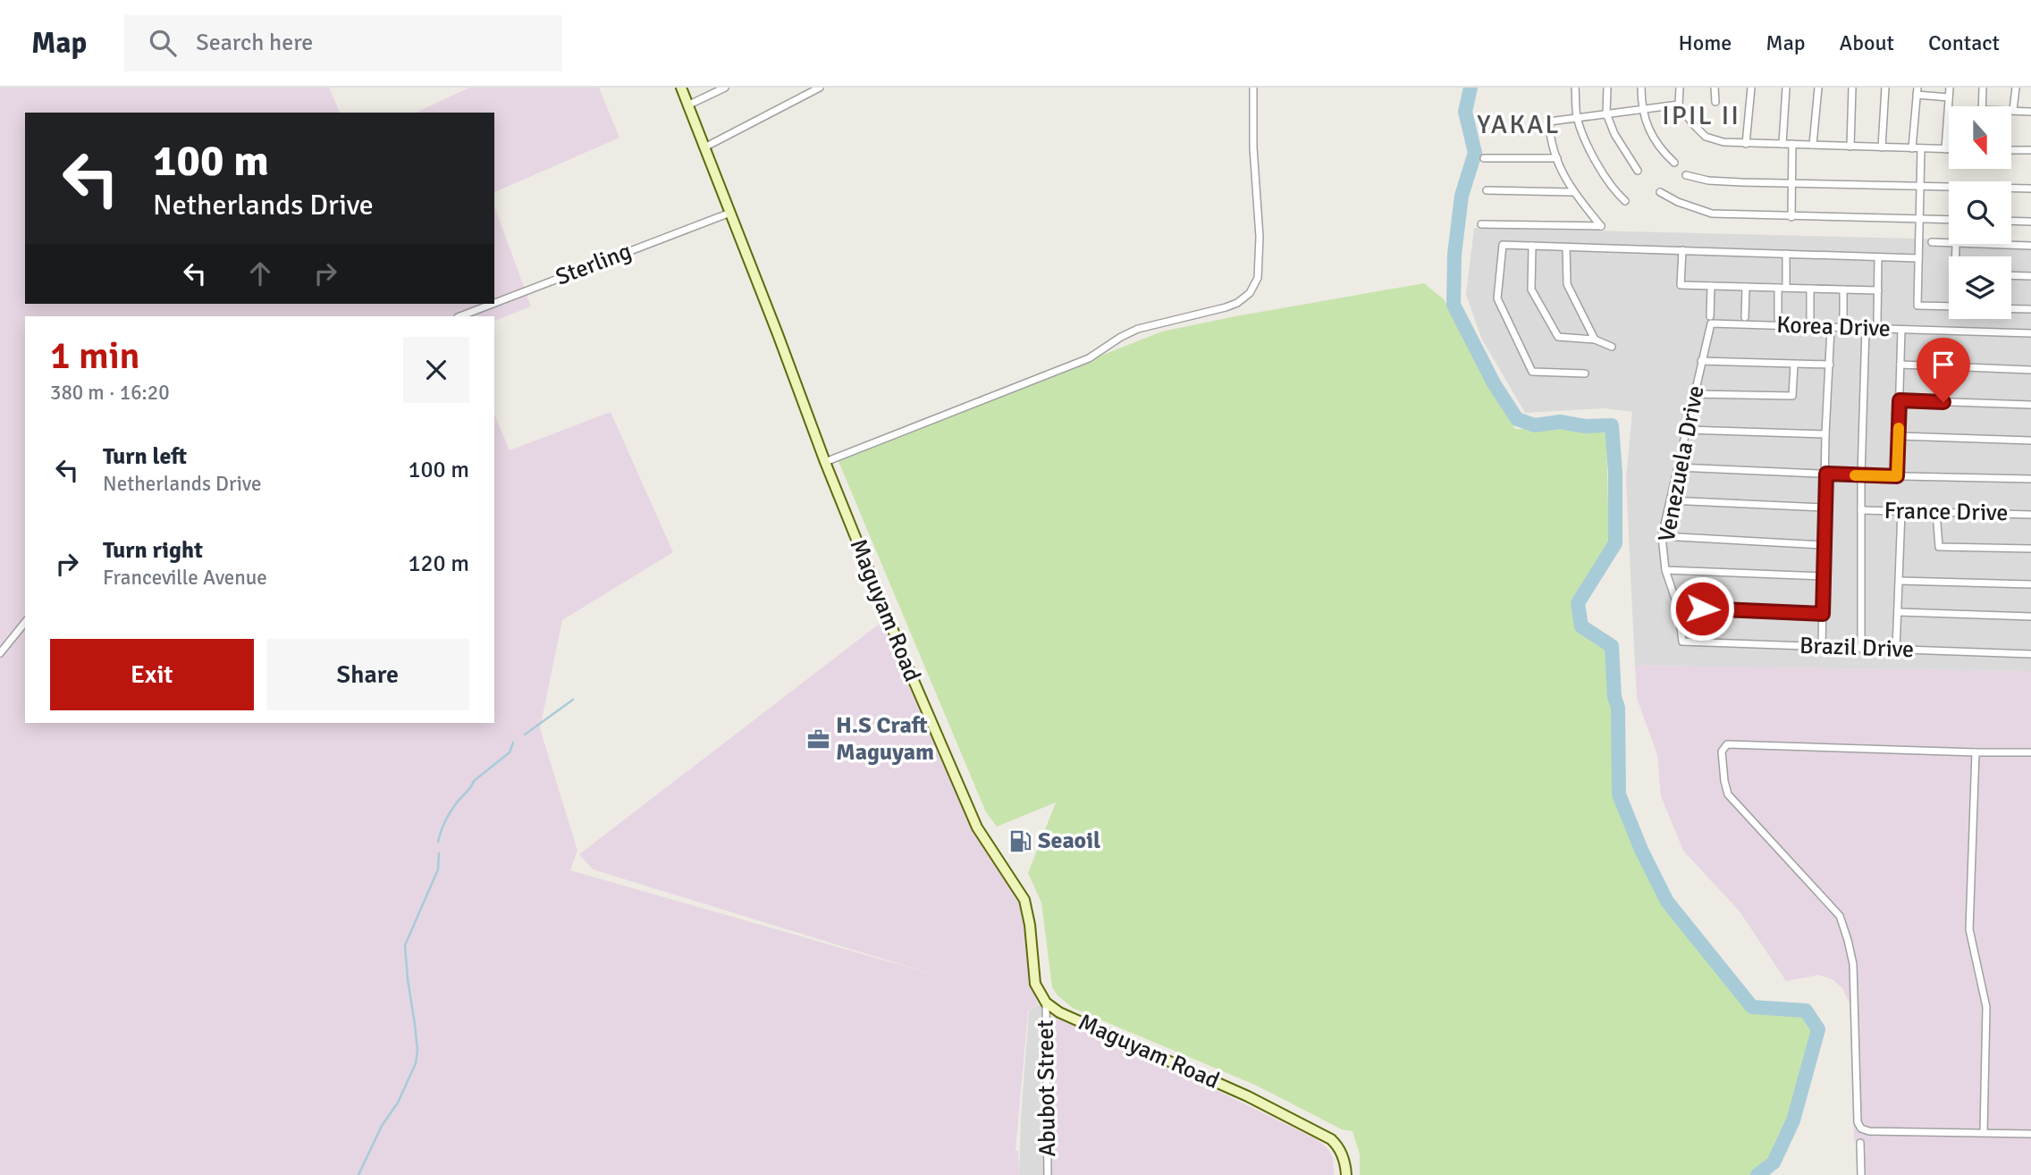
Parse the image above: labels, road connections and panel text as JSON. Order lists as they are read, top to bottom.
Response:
{
  "streets": {
    "main road": ["Maguyam Road"],
    "street": [
      "Sterling",
      "Korea Drive",
      "Venezuela Drive",
      "France Drive",
      "Brazil Drive",
      "Abubot Street"
    ]
  },
  "crossings": [
    ["Sterling", "Maguyam Road"],
    ["Korea Drive", "Venezuela Drive"],
    ["Venezuela Drive", "Brazil Drive"],
    ["Maguyam Road", "Abubot Street"]
  ],
  "districts": ["IPIL II", "YAKAL"],
  "places": {
    "office": ["H.S Craft Maguyam"],
    "fuel station": ["Seaoil"]
  },
  "north": "bottom",
  "page": {
    "header": "Map",
    "search": "Search here",
    "nav": [
      "Home",
      "Map",
      "About",
      "Contact"
    ],
    "turn": ["100 m", "Netherlands Drive"],
    "heading": ["1 min", "380 m · 16:20"],
    "list": [
      {
        "name": "Turn left",
        "note": "Netherlands Drive",
        "value": "100 m"
      },
      {
        "name": "Turn right",
        "note": "Franceville Avenue",
        "value": "120 m"
      }
    ],
    "buttons": ["Exit", "Share"]
  }
}
